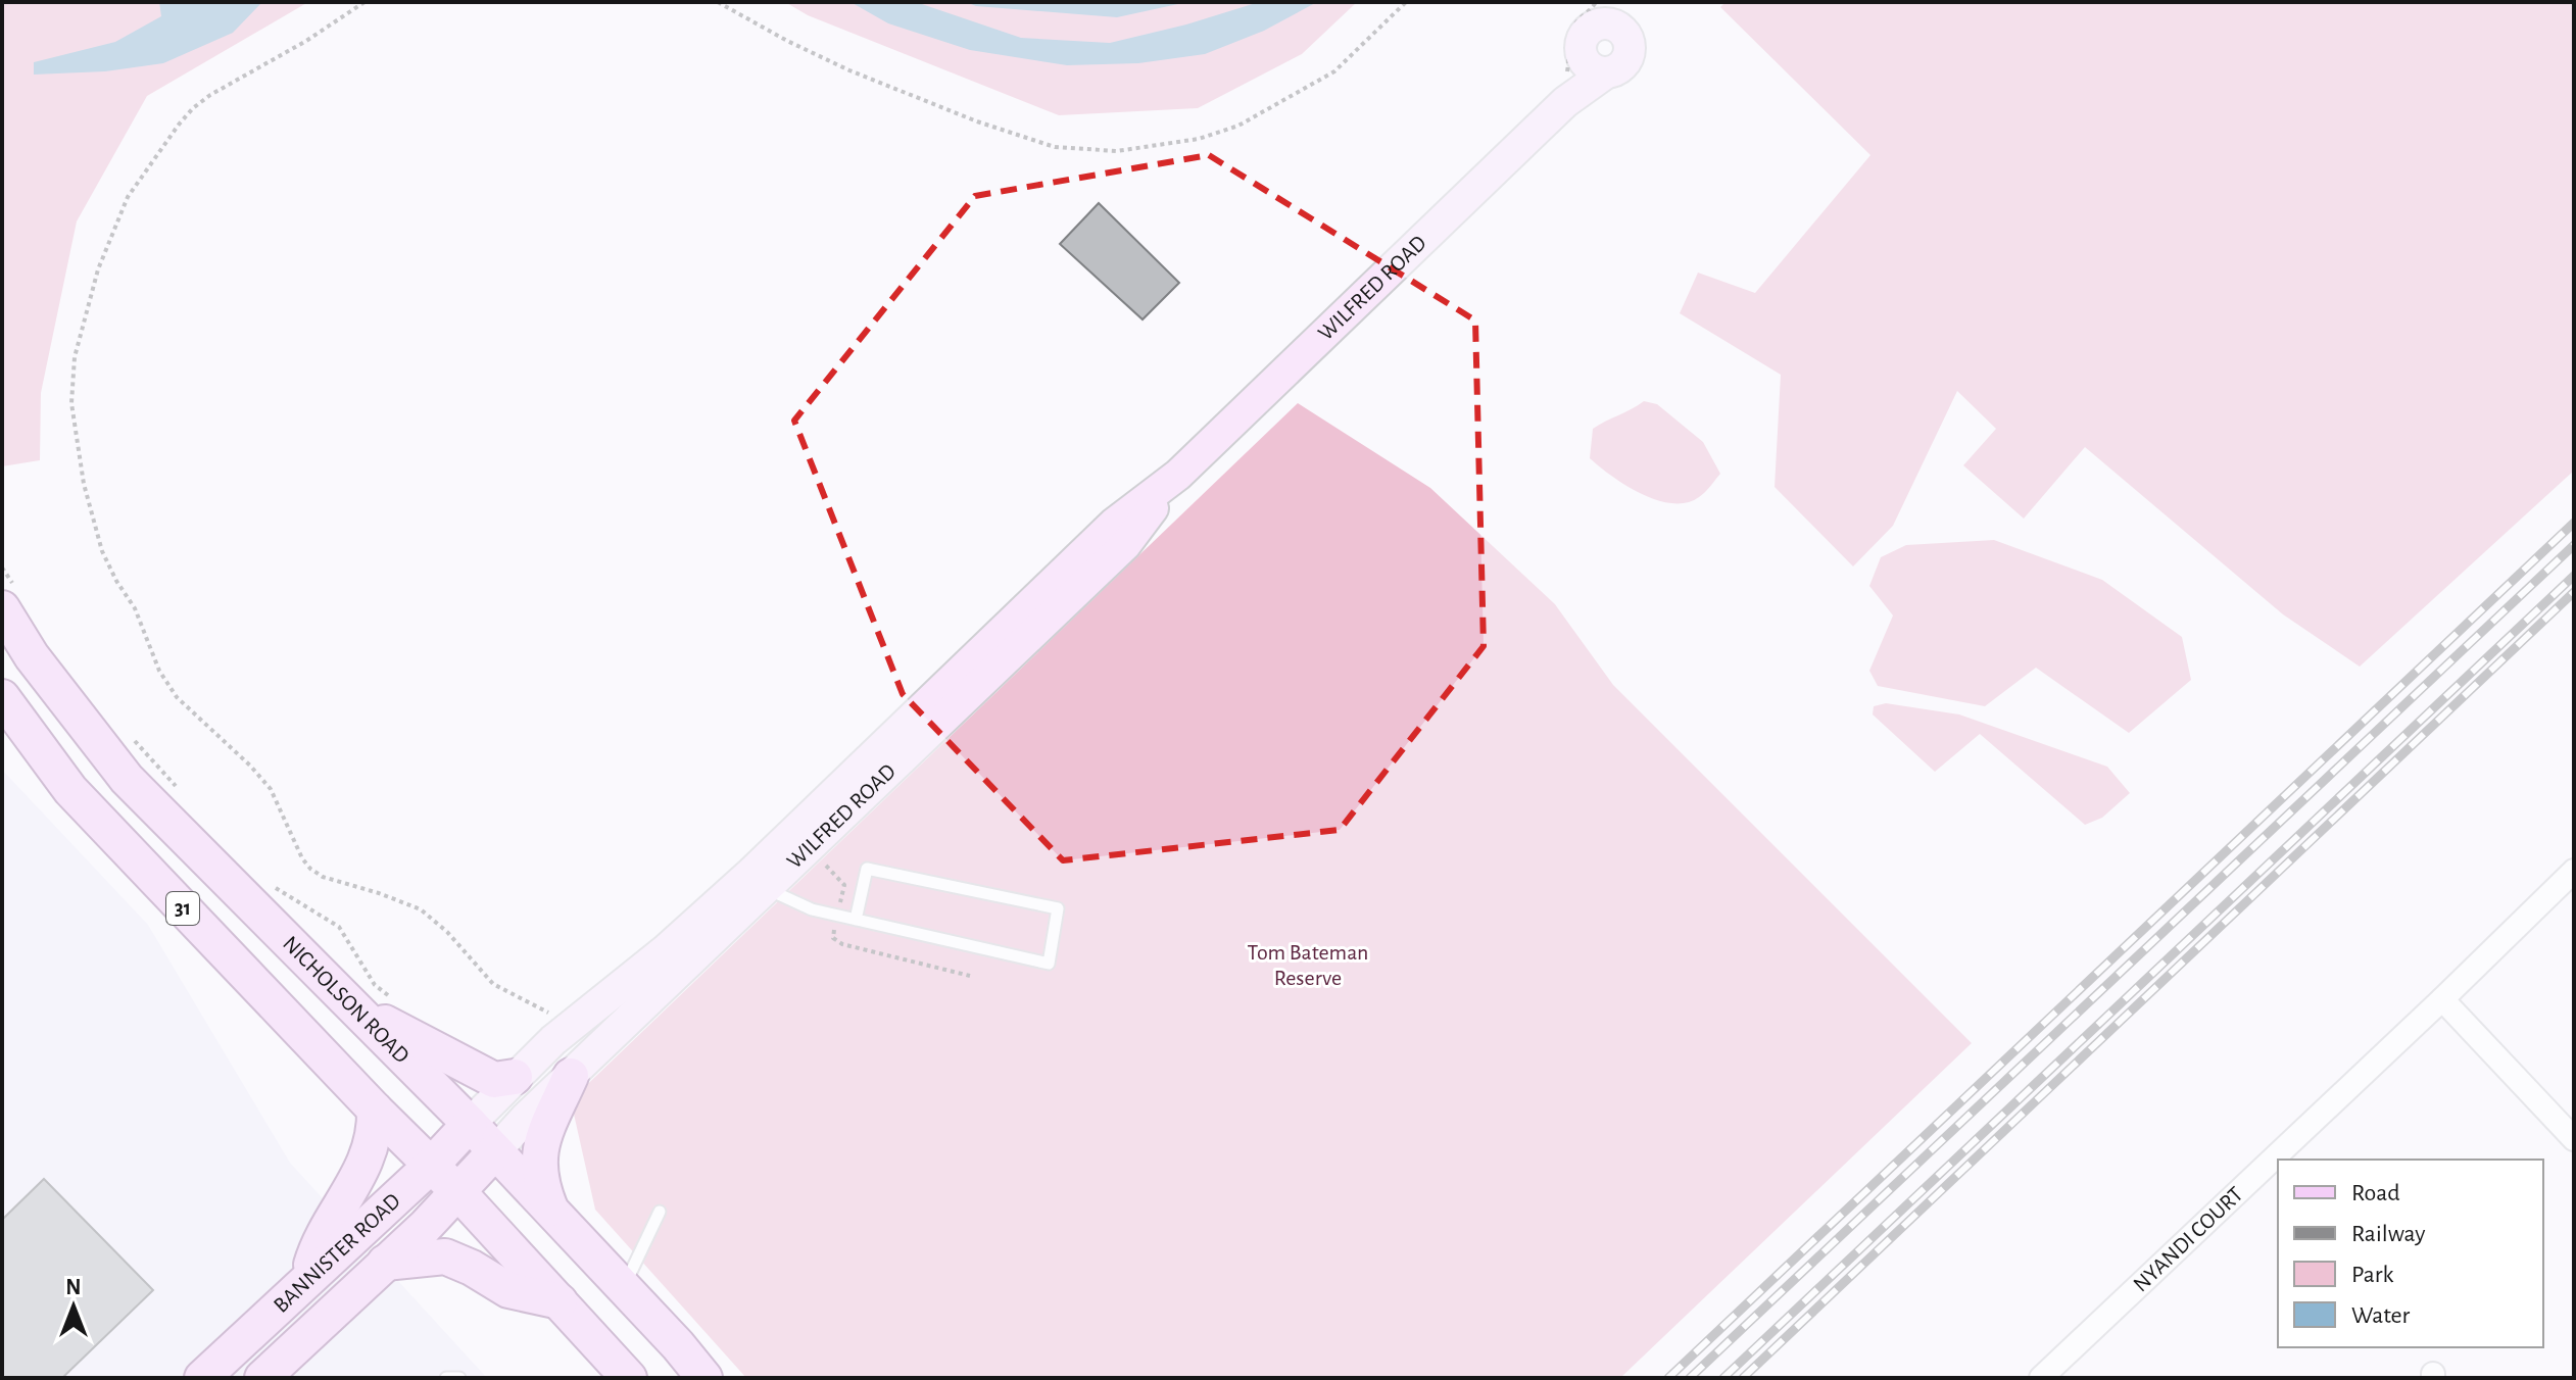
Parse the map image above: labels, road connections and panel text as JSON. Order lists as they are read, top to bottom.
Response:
{
  "streets": {
    "main road": [
      "WILFRED ROAD",
      "31",
      "NICHOLSON ROAD",
      "BANNISTER ROAD"
    ],
    "street": ["NYANDI COURT"]
  },
  "crossings": [
    ["WILFRED ROAD", "NICHOLSON ROAD"],
    ["WILFRED ROAD", "BANNISTER ROAD"],
    ["31", "BANNISTER ROAD"],
    ["NICHOLSON ROAD", "BANNISTER ROAD"]
  ],
  "parks": ["Tom Bateman Reserve"],
  "legend": [
    "Road",
    "Railway",
    "Park",
    "Water"
  ],
  "north": "top"
}
